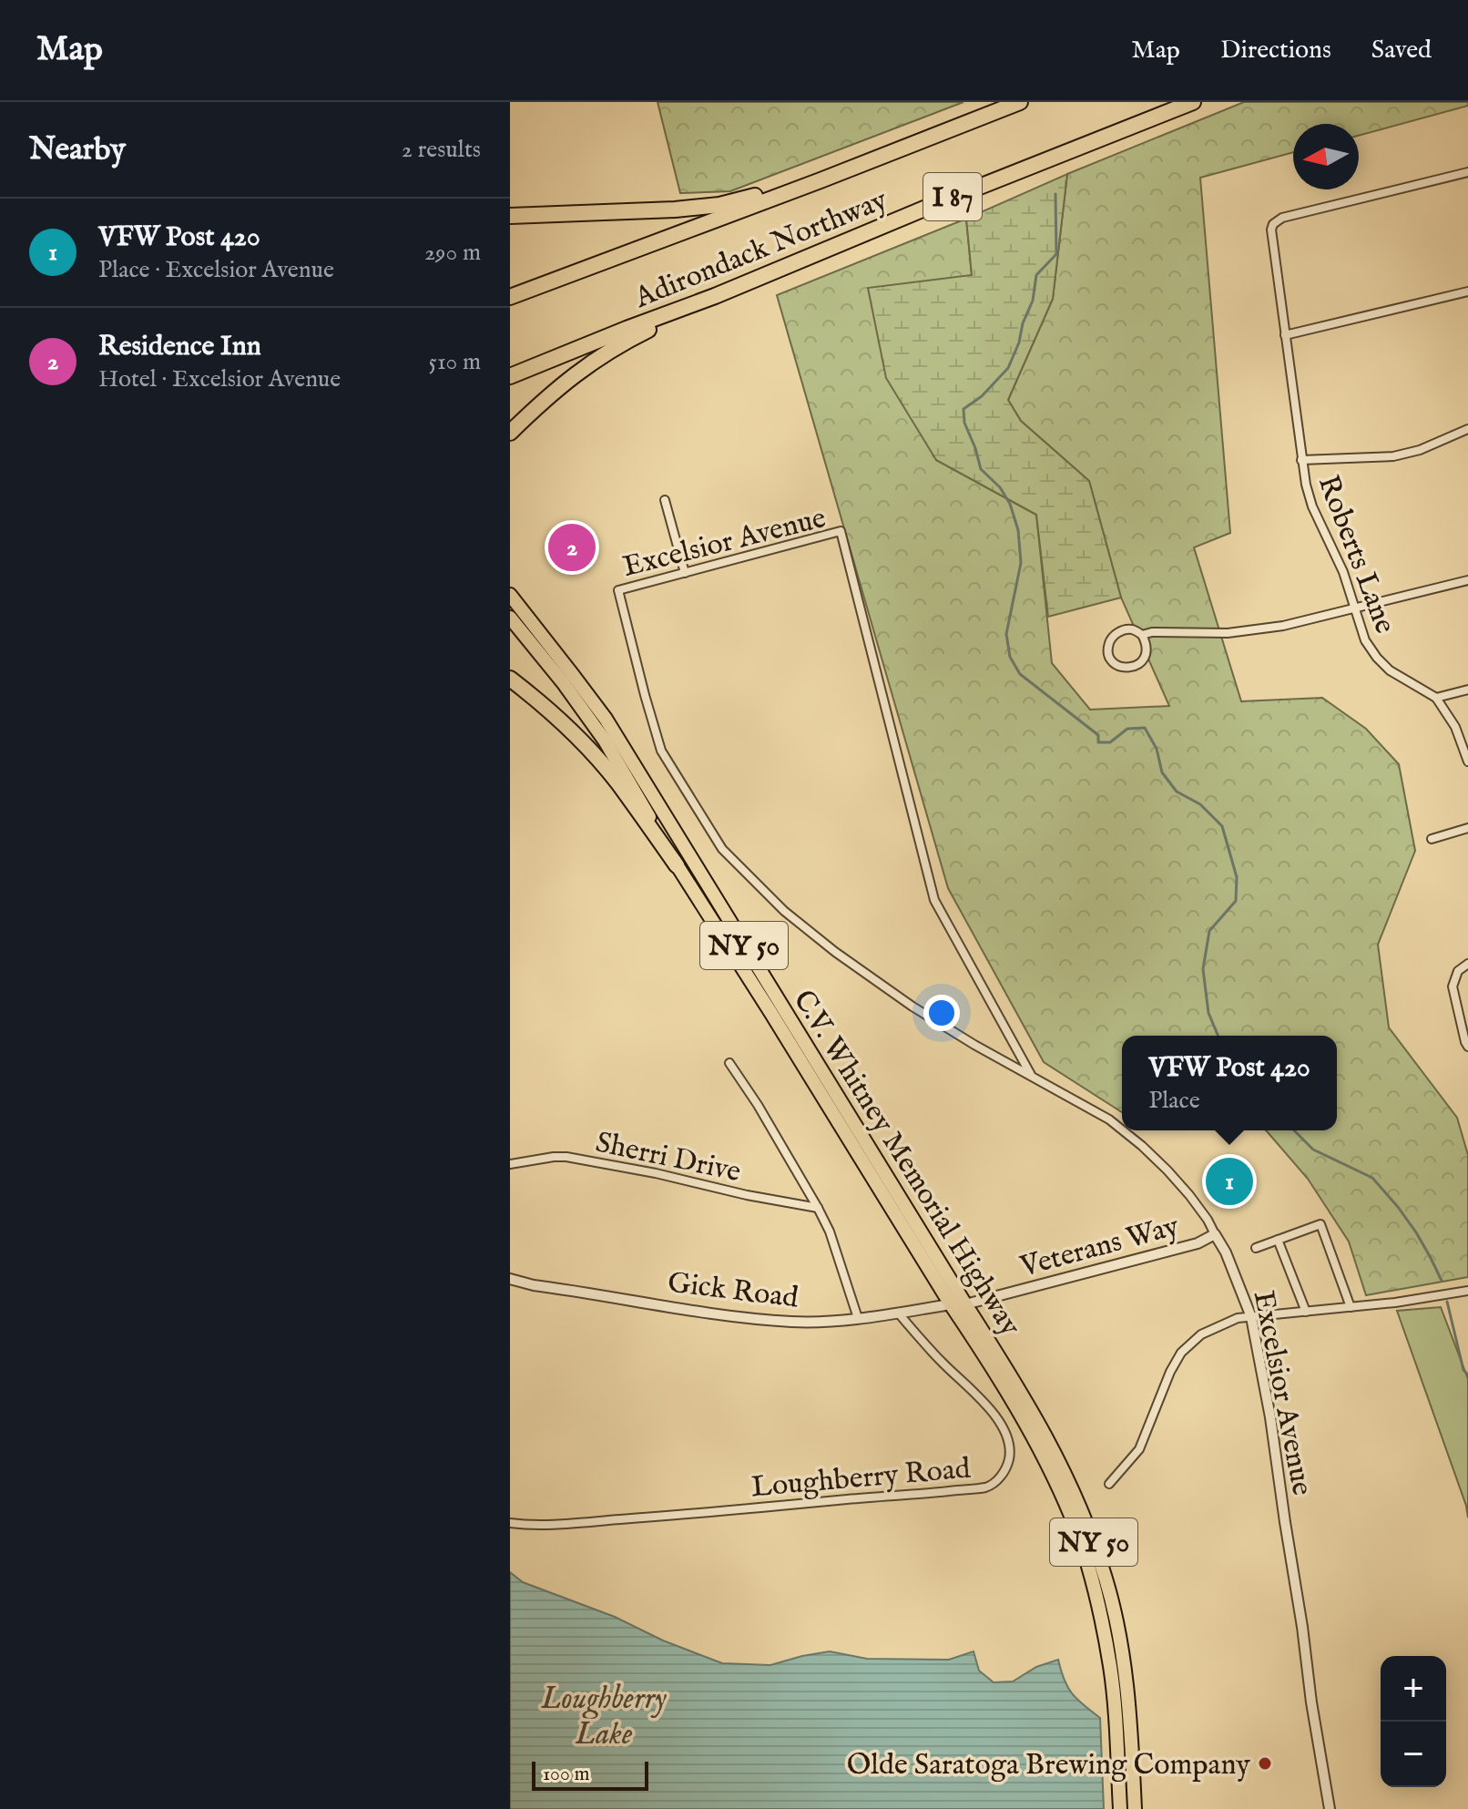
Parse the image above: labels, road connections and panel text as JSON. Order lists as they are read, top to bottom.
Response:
{
  "streets": {
    "highway": [
      "I 87",
      "Adirondack Northway",
      "NY 50",
      "C.V. Whitney Memorial Highway"
    ],
    "street": [
      "Excelsior Avenue",
      "Roberts Lane",
      "Sherri Drive",
      "Veterans Way",
      "Gick Road",
      "Loughberry Road"
    ]
  },
  "crossings": [
    ["Excelsior Avenue", "Veterans Way"],
    ["C.V. Whitney Memorial Highway", "Veterans Way"],
    ["C.V. Whitney Memorial Highway", "Gick Road"],
    ["Veterans Way", "Gick Road"],
    ["Gick Road", "Loughberry Road"]
  ],
  "water": ["Loughberry Lake"],
  "places": ["Olde Saratoga Brewing Company"],
  "scale_bar": "100 m",
  "north": "left",
  "page": {
    "header": "Map",
    "nav": ["Map", "Directions", "Saved"],
    "heading": ["Nearby", "2 results"],
    "list": [
      {
        "mark": "1",
        "name": "VFW Post 420",
        "note": "Place · Excelsior Avenue",
        "value": "290 m"
      },
      {
        "mark": "2",
        "name": "Residence Inn",
        "note": "Hotel · Excelsior Avenue",
        "value": "510 m"
      }
    ],
    "pins": ["2", "1"],
    "popup": ["VFW Post 420", "Place"],
    "map_buttons": ["+", "−"],
    "scale": "100 m"
  }
}
